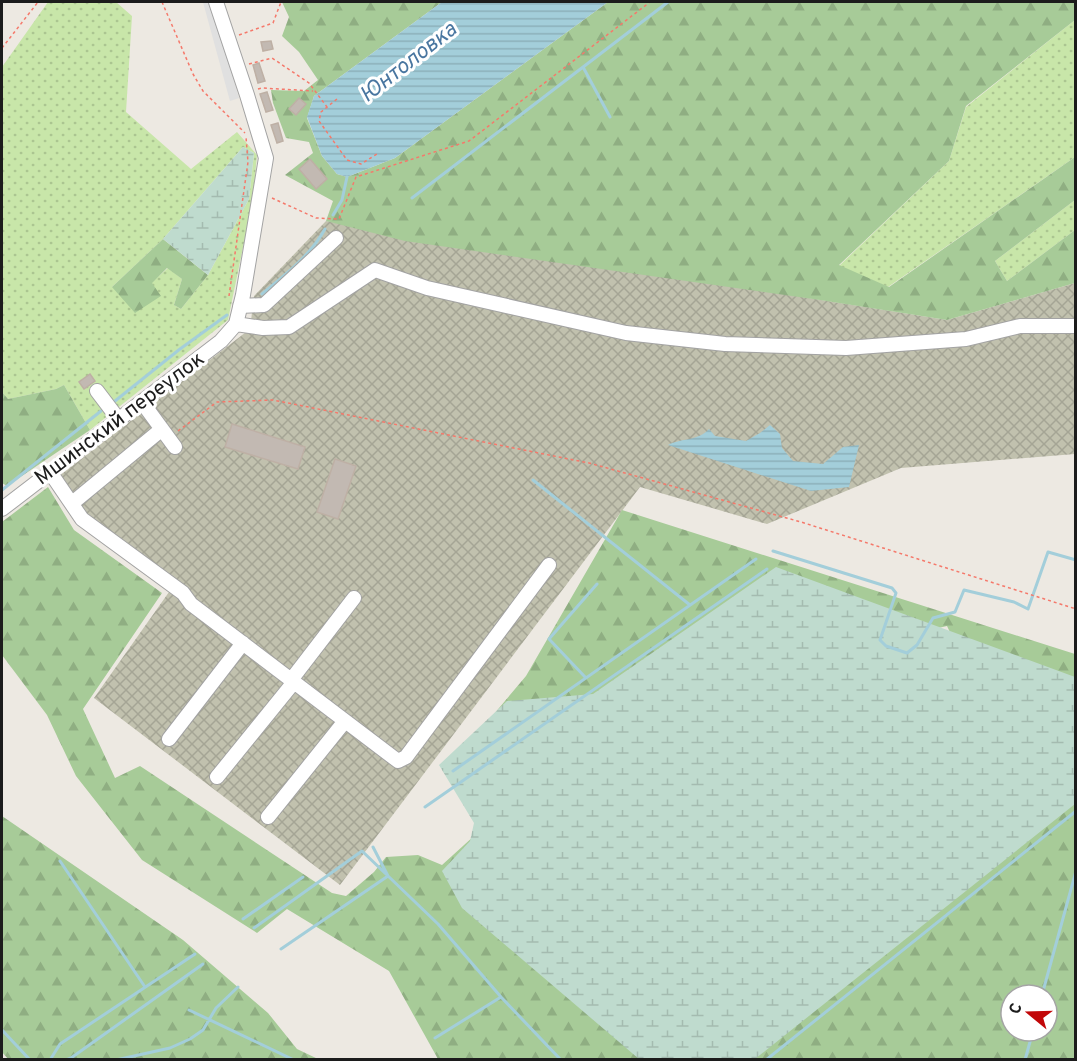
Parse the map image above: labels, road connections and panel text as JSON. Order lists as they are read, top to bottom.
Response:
{
  "streets": {
    "street": ["Мшинский переулок"]
  },
  "water": ["Юнтоловка"],
  "north": "left"
}
